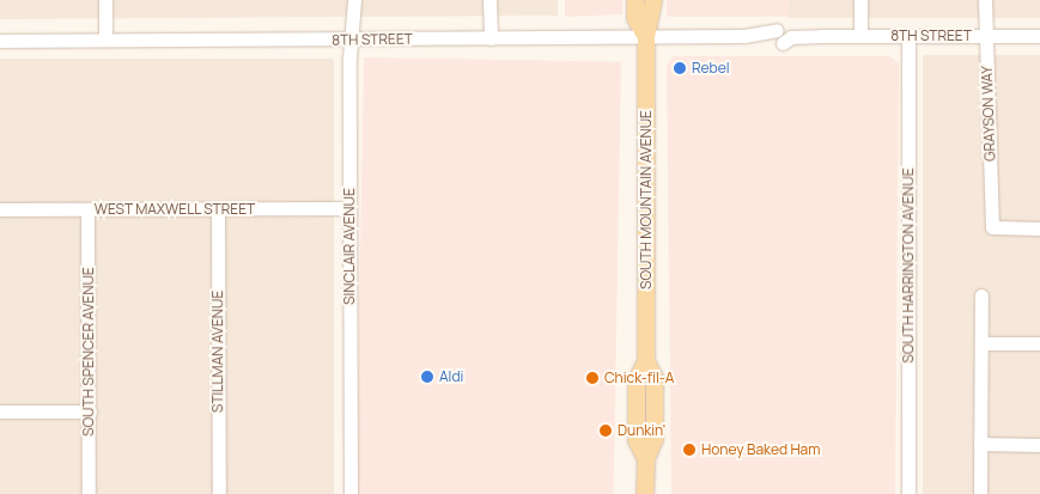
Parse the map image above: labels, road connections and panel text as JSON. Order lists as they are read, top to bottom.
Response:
{
  "streets": {
    "main road": ["SOUTH MOUNTAIN AVENUE"],
    "street": [
      "8TH STREET",
      "GRAYSON WAY",
      "WEST MAXWELL STREET",
      "SINCLAIR AVENUE",
      "SOUTH HARRINGTON AVENUE",
      "SOUTH SPENCER AVENUE",
      "STILLMAN AVENUE"
    ]
  },
  "crossings": [
    ["8TH STREET", "GRAYSON WAY"],
    ["8TH STREET", "SOUTH MOUNTAIN AVENUE"],
    ["8TH STREET", "SINCLAIR AVENUE"],
    ["8TH STREET", "SOUTH HARRINGTON AVENUE"],
    ["WEST MAXWELL STREET", "SINCLAIR AVENUE"],
    ["WEST MAXWELL STREET", "SOUTH SPENCER AVENUE"],
    ["WEST MAXWELL STREET", "STILLMAN AVENUE"]
  ],
  "places": [
    "Rebel",
    "Aldi",
    "Chick-fil-A",
    "Dunkin'",
    "Honey Baked Ham"
  ]
}
